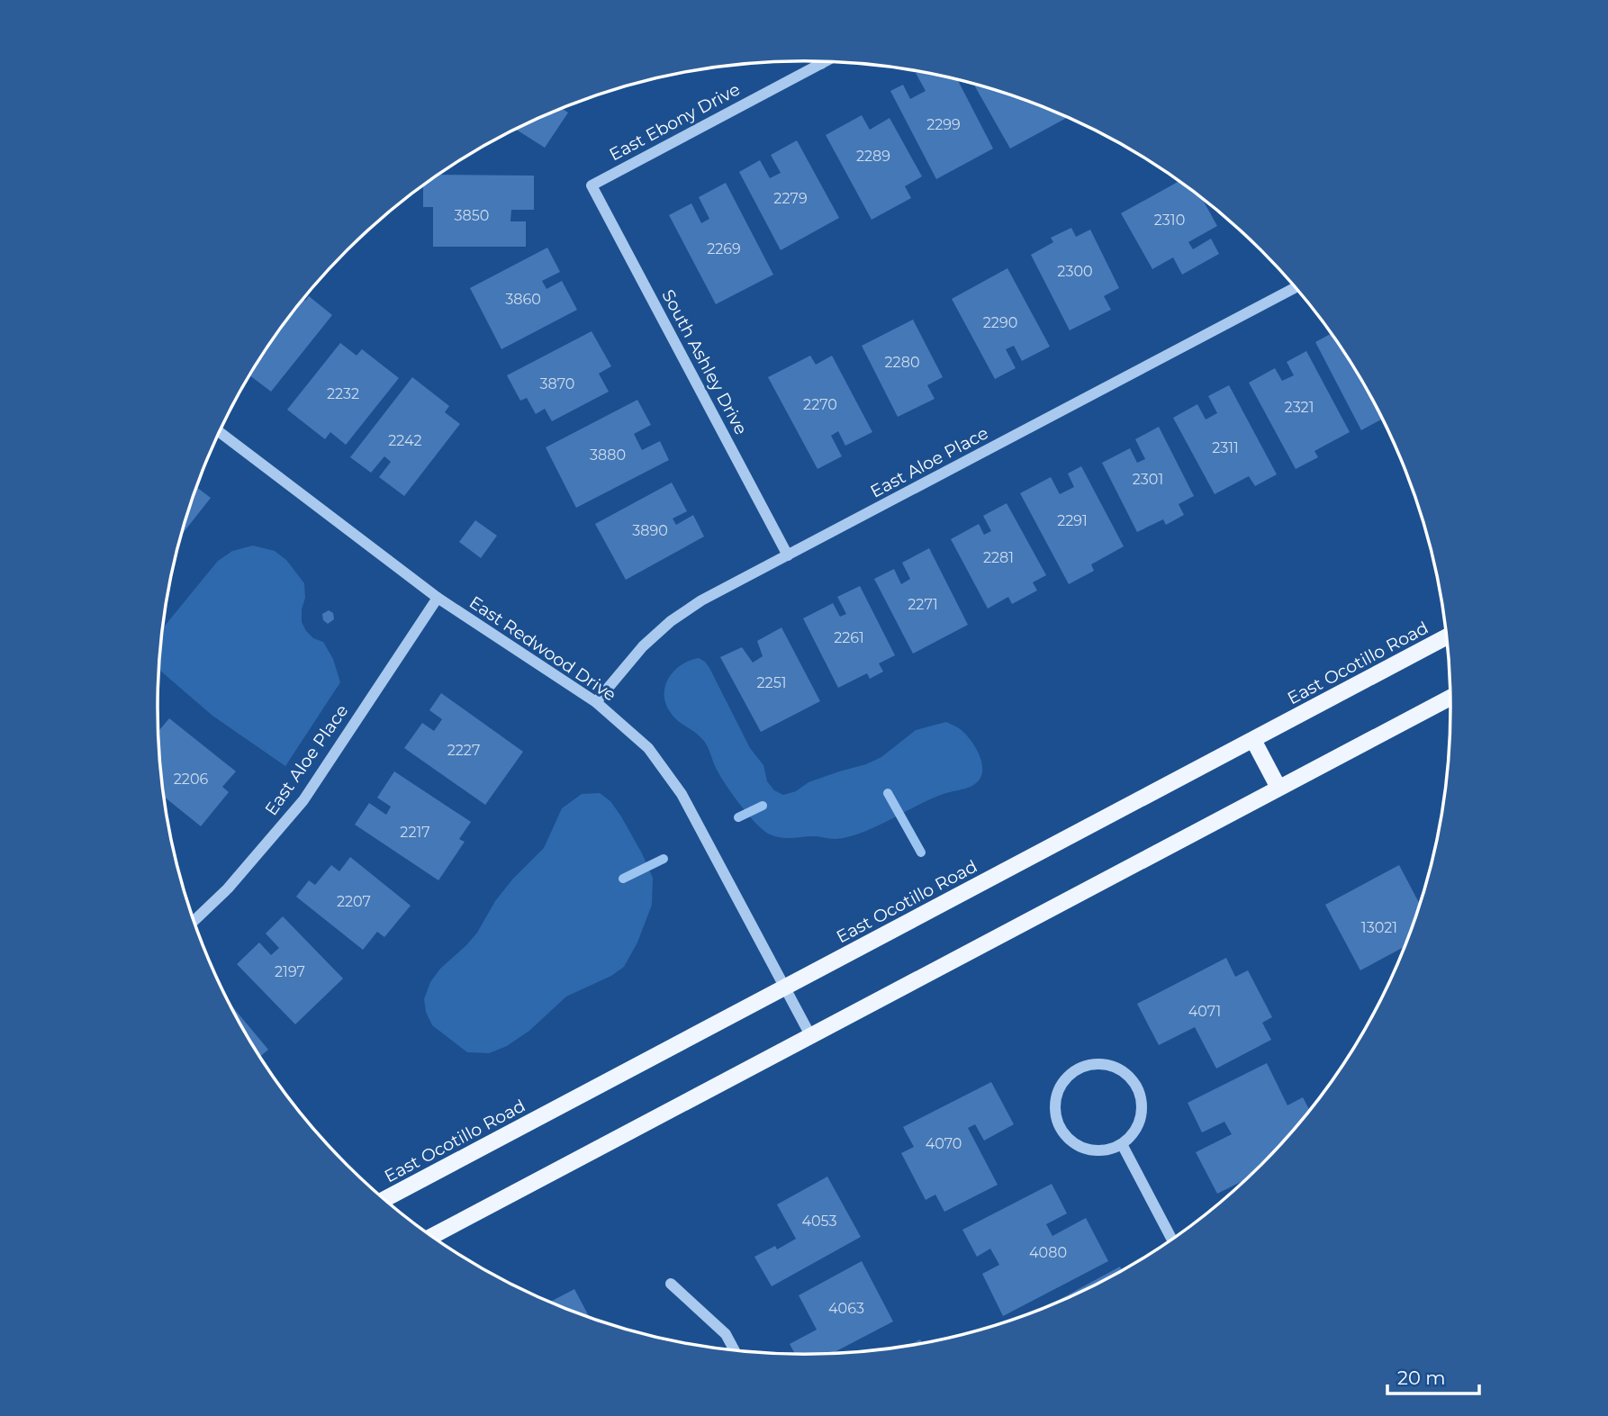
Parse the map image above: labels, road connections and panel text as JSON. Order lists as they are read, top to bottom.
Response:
{
  "streets": {
    "main road": ["East Ocotillo Road"],
    "street": [
      "East Ebony Drive",
      "South Ashley Drive",
      "East Aloe Place",
      "East Redwood Drive"
    ]
  },
  "crossings": [
    ["East Ebony Drive", "South Ashley Drive"],
    ["South Ashley Drive", "East Aloe Place"],
    ["East Aloe Place", "East Redwood Drive"],
    ["East Redwood Drive", "East Ocotillo Road"]
  ],
  "house_numbers": [
    "2299",
    "2289",
    "2279",
    "3850",
    "2310",
    "2269",
    "2300",
    "3860",
    "2290",
    "2280",
    "3870",
    "2232",
    "2270",
    "2321",
    "2242",
    "2311",
    "3880",
    "2301",
    "2291",
    "3890",
    "2281",
    "2271",
    "2261",
    "2251",
    "2227",
    "2206",
    "2217",
    "2207",
    "13021",
    "2197",
    "4071",
    "4070",
    "4053",
    "4080",
    "4063"
  ],
  "scale_bar": "20 m"
}
